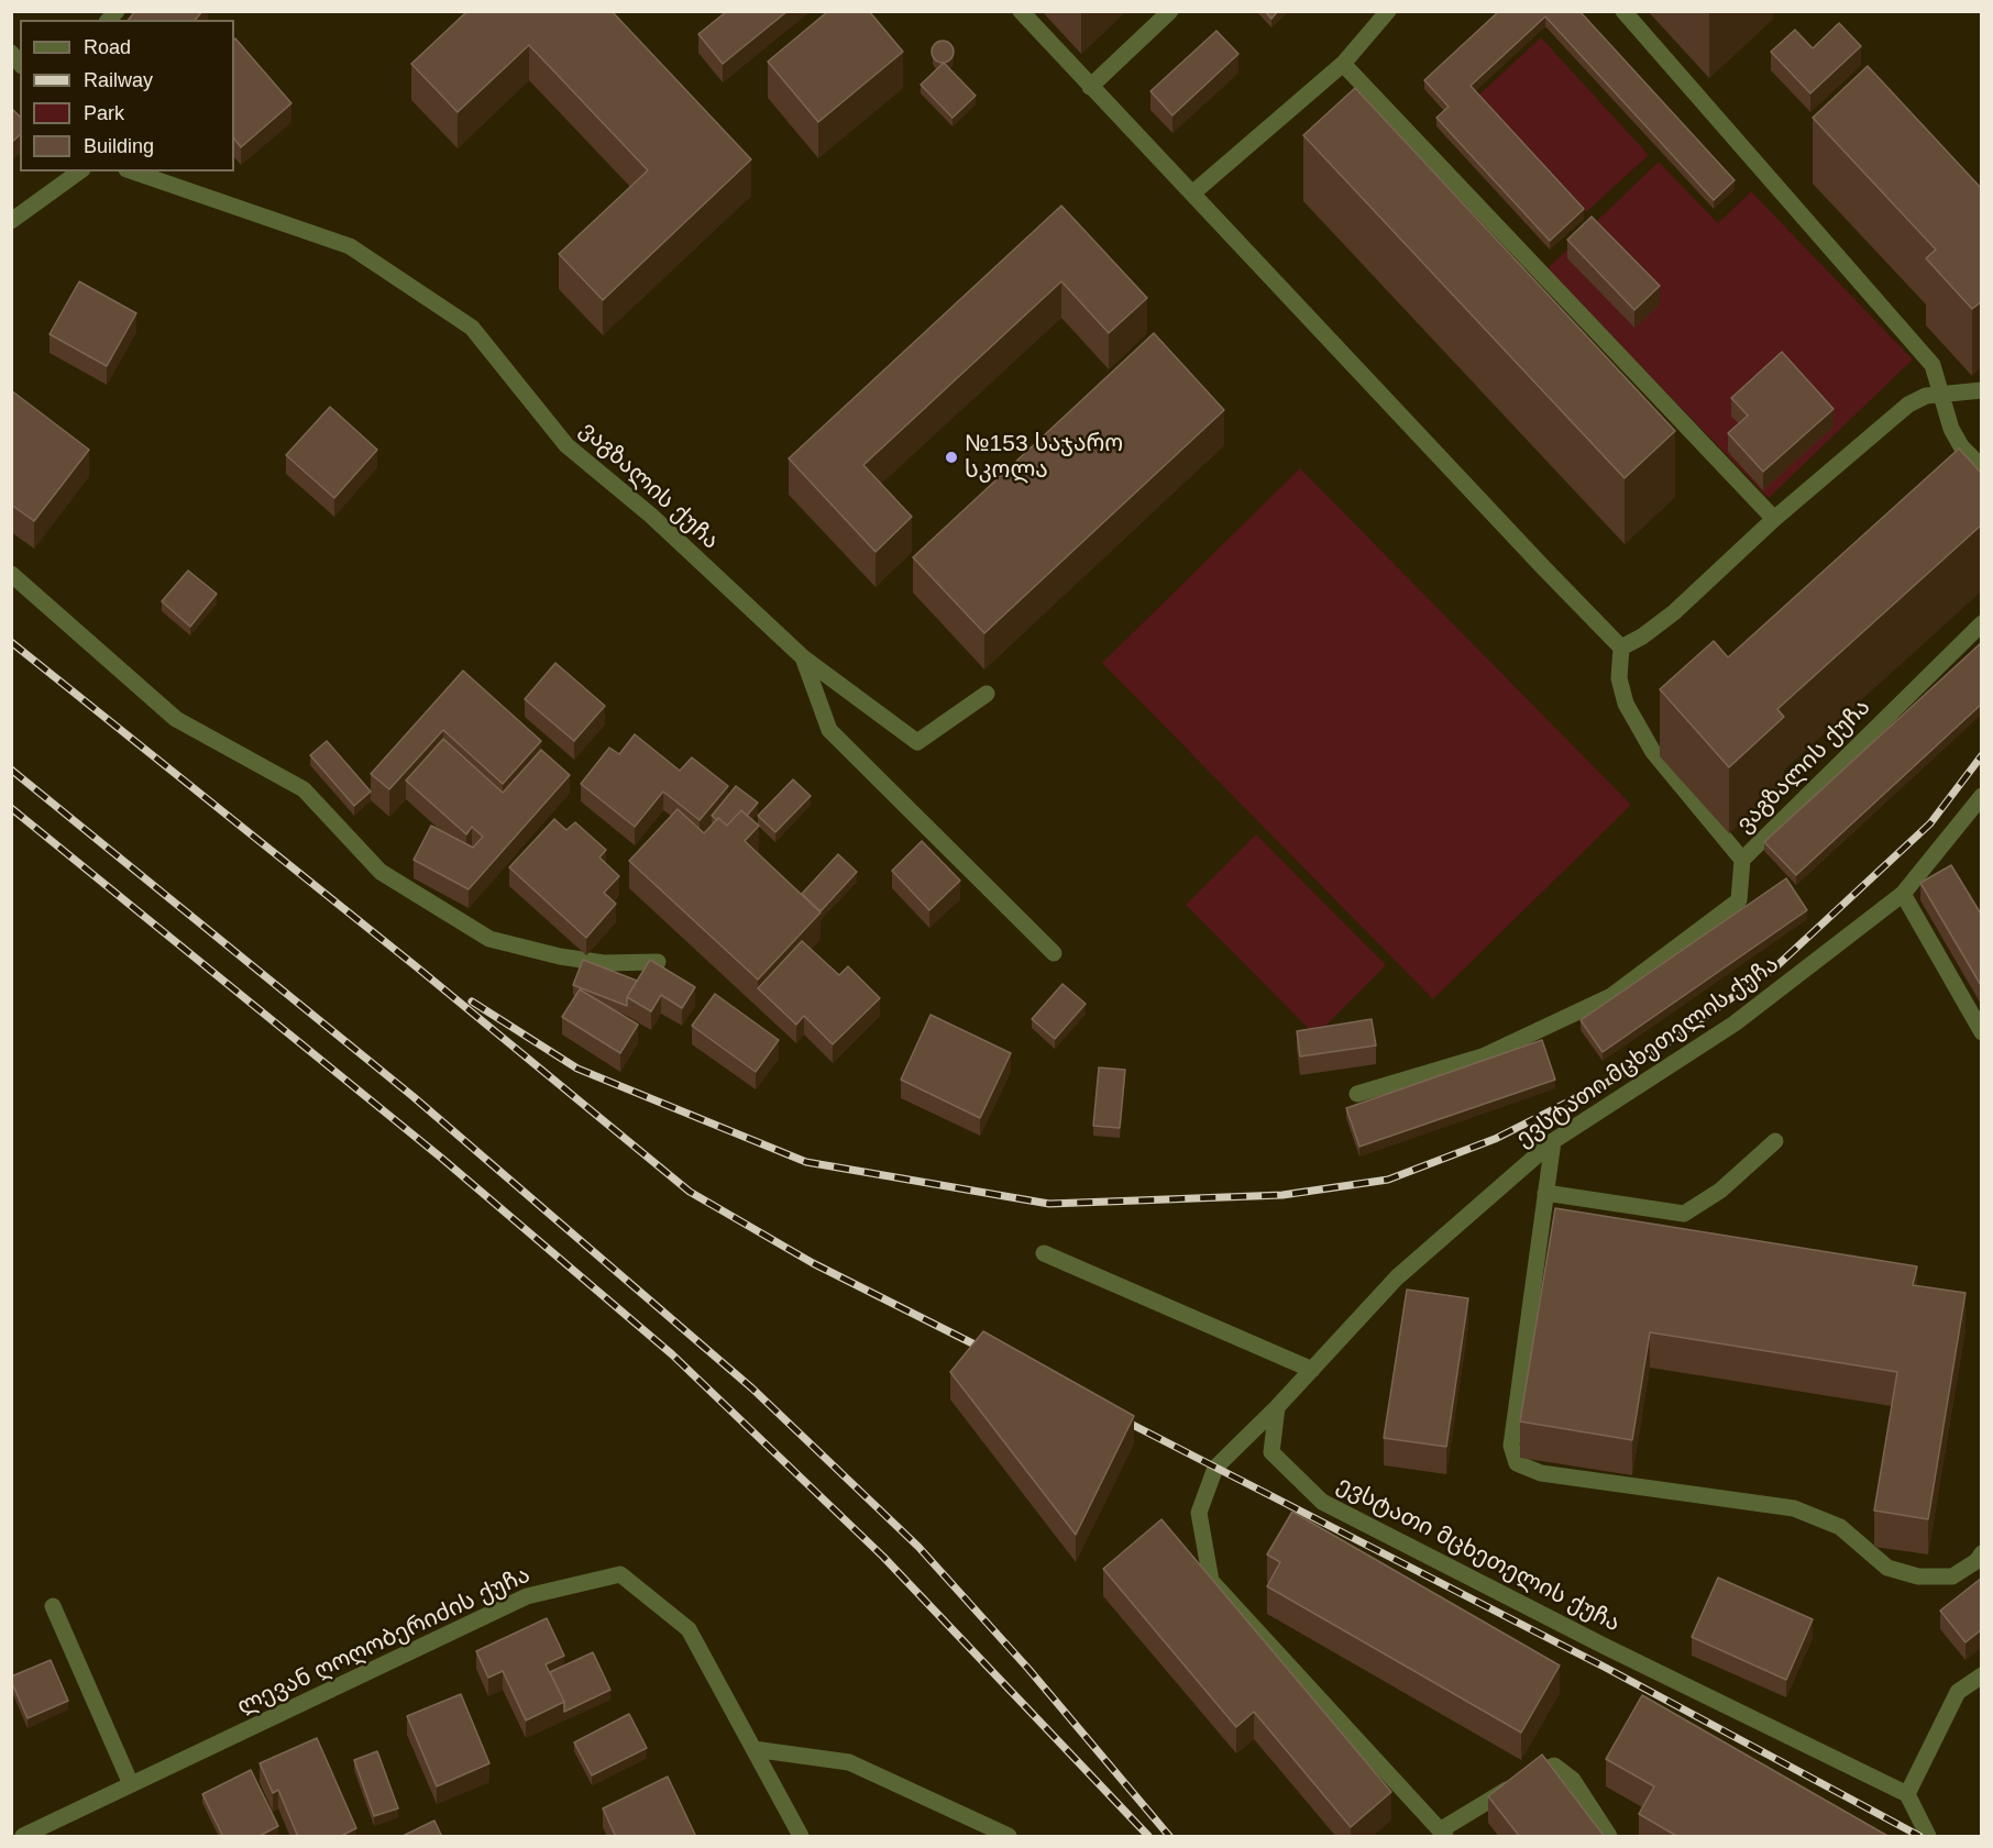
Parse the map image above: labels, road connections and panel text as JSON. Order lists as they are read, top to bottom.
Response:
{
  "streets": {
    "street": ["ვაგზალის ქუჩა", "ევსტათი მცხეთელის ქუჩა", "ლევან ღოღობერიძის ქუჩა"]
  },
  "places": ["№153 საჯარო სკოლა"],
  "legend": [
    "Road",
    "Railway",
    "Park",
    "Building"
  ]
}
